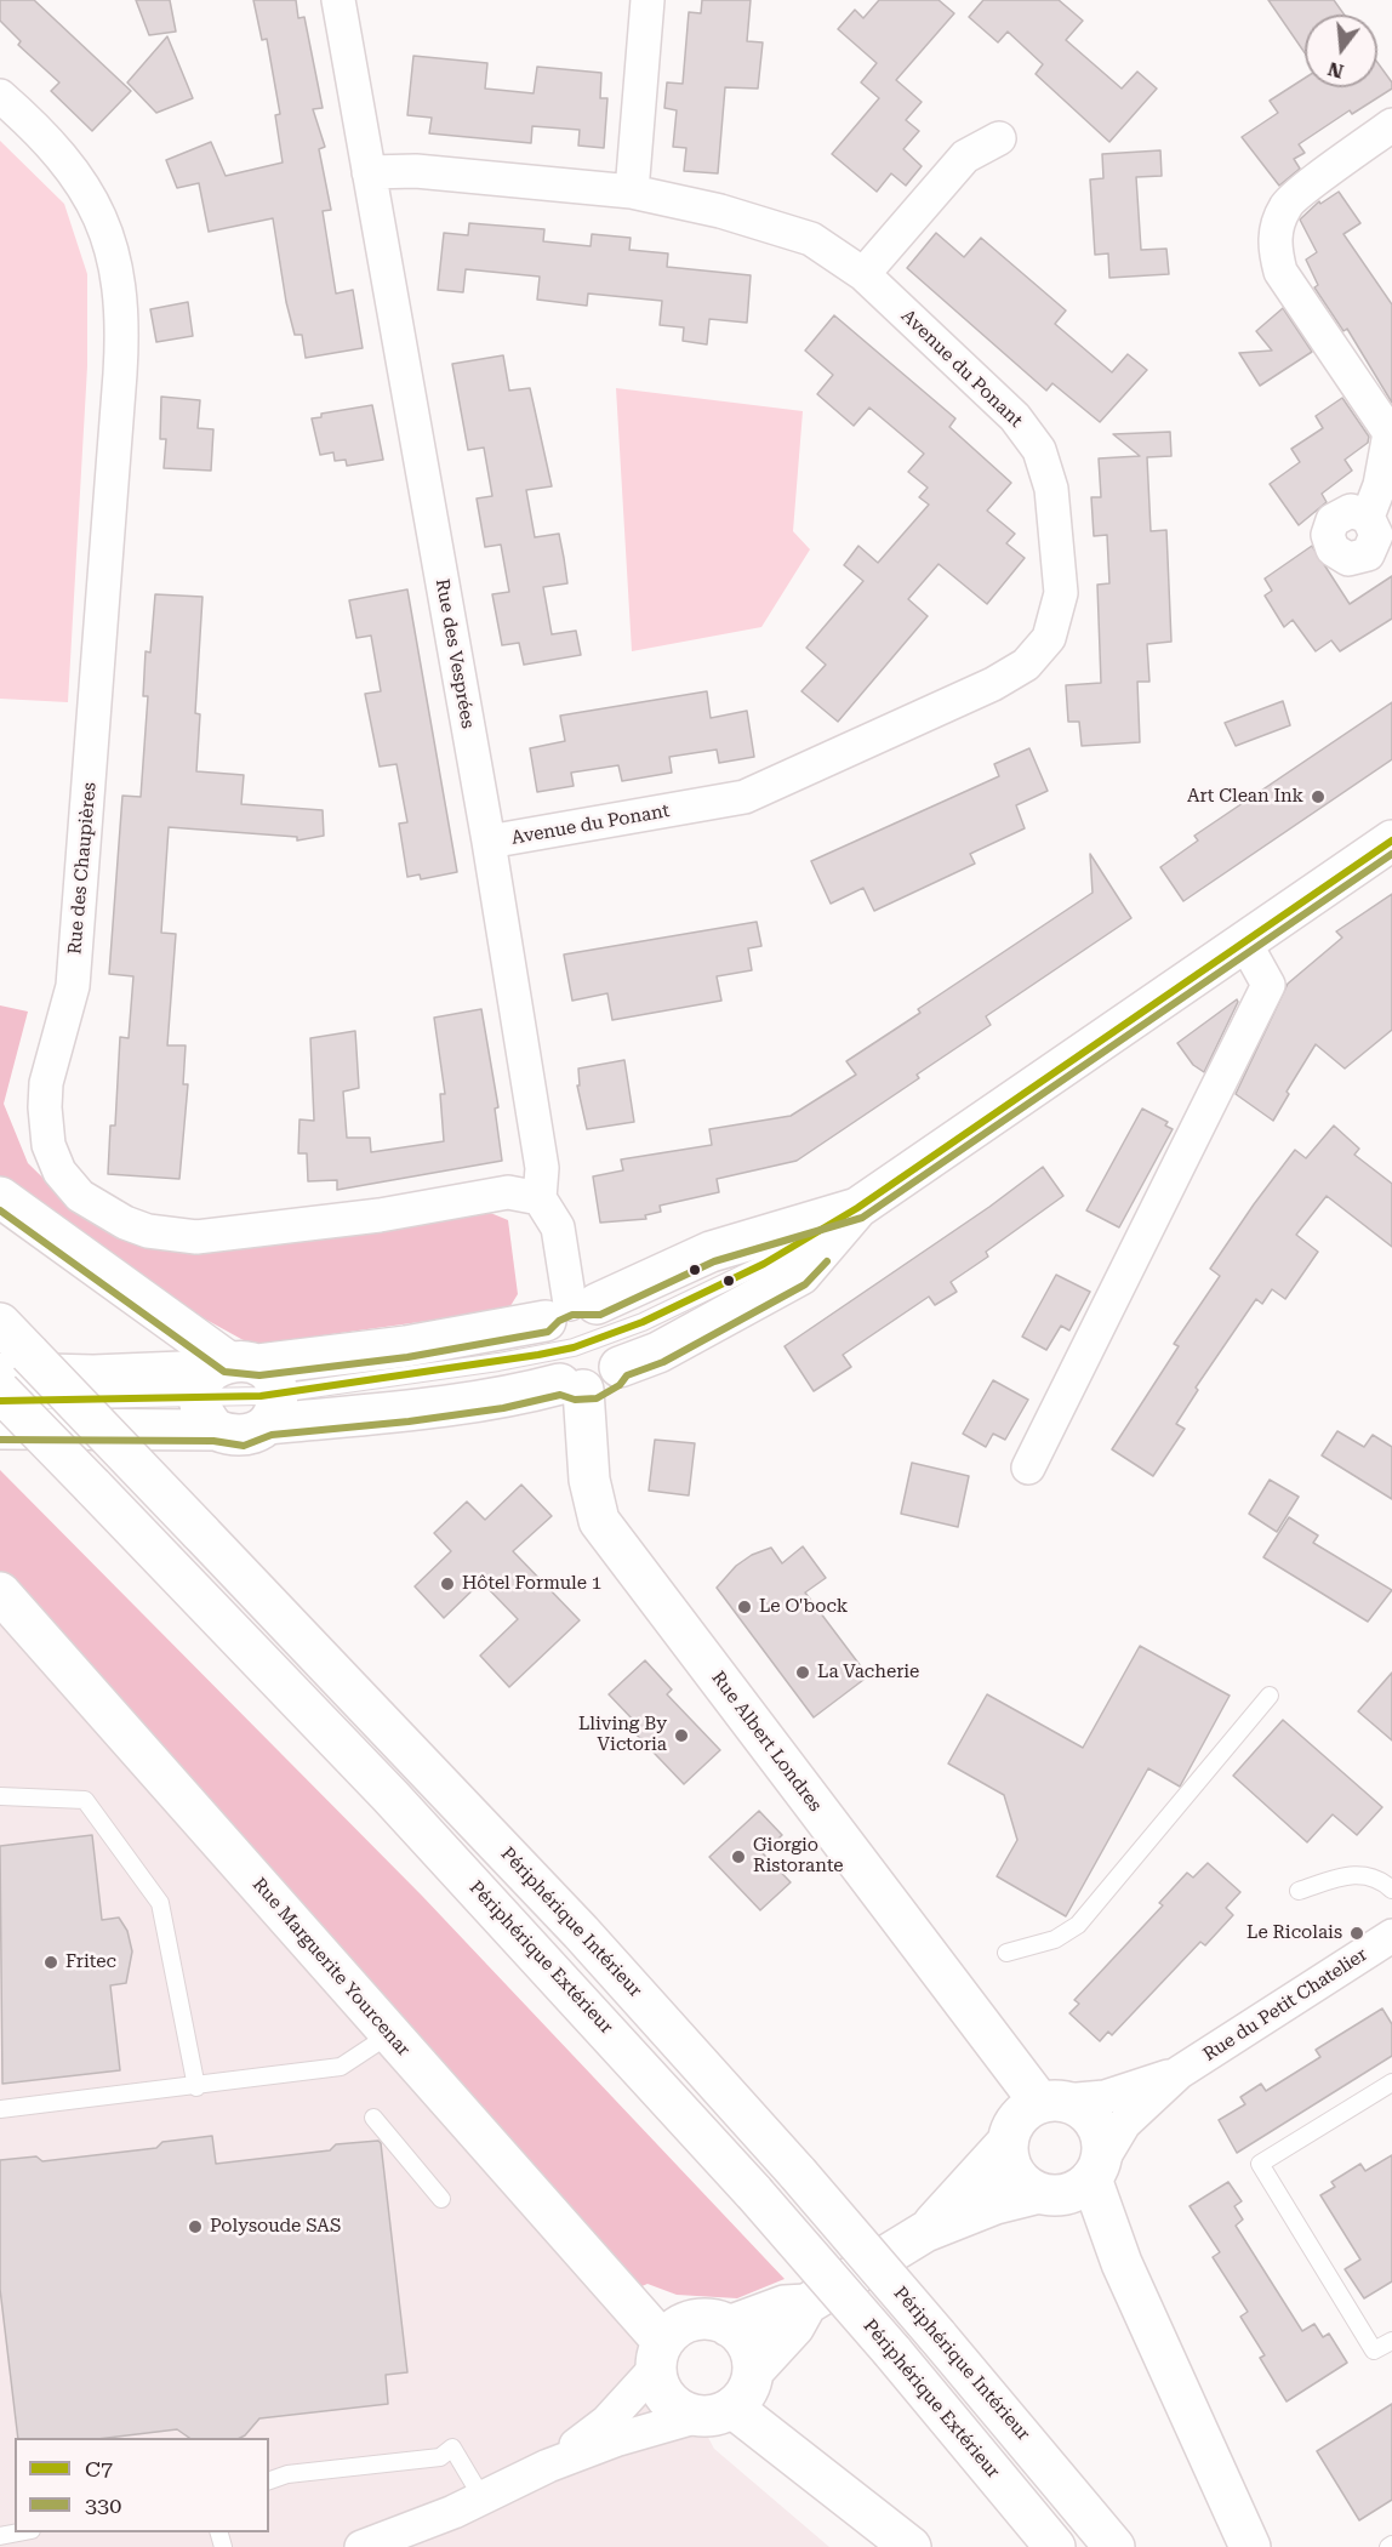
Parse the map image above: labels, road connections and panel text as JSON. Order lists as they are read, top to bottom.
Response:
{
  "streets": {
    "main road": [
      "Rue Albert Londres",
      "Périphérique Intérieur",
      "Périphérique Extérieur",
      "Rue Marguerite Yourcenar"
    ],
    "street": [
      "Avenue du Ponant",
      "Rue des Vesprées",
      "Rue des Chaupières",
      "Rue du Petit Chatelier"
    ]
  },
  "crossings": [
    ["Avenue du Ponant", "Rue des Vesprées"],
    ["Rue des Vesprées", "Rue des Chaupières"],
    ["Rue Albert Londres", "Rue du Petit Chatelier"]
  ],
  "places": [
    "Art Clean Ink",
    "Hôtel Formule 1",
    "Le O'bock",
    "La Vacherie",
    "Lliving By Victoria",
    "Giorgio Ristorante",
    "Le Ricolais",
    "Fritec",
    "Polysoude SAS"
  ],
  "lines": ["transit line C7", "transit line 330"],
  "legend": ["C7", "330"],
  "north": "bottom"
}
